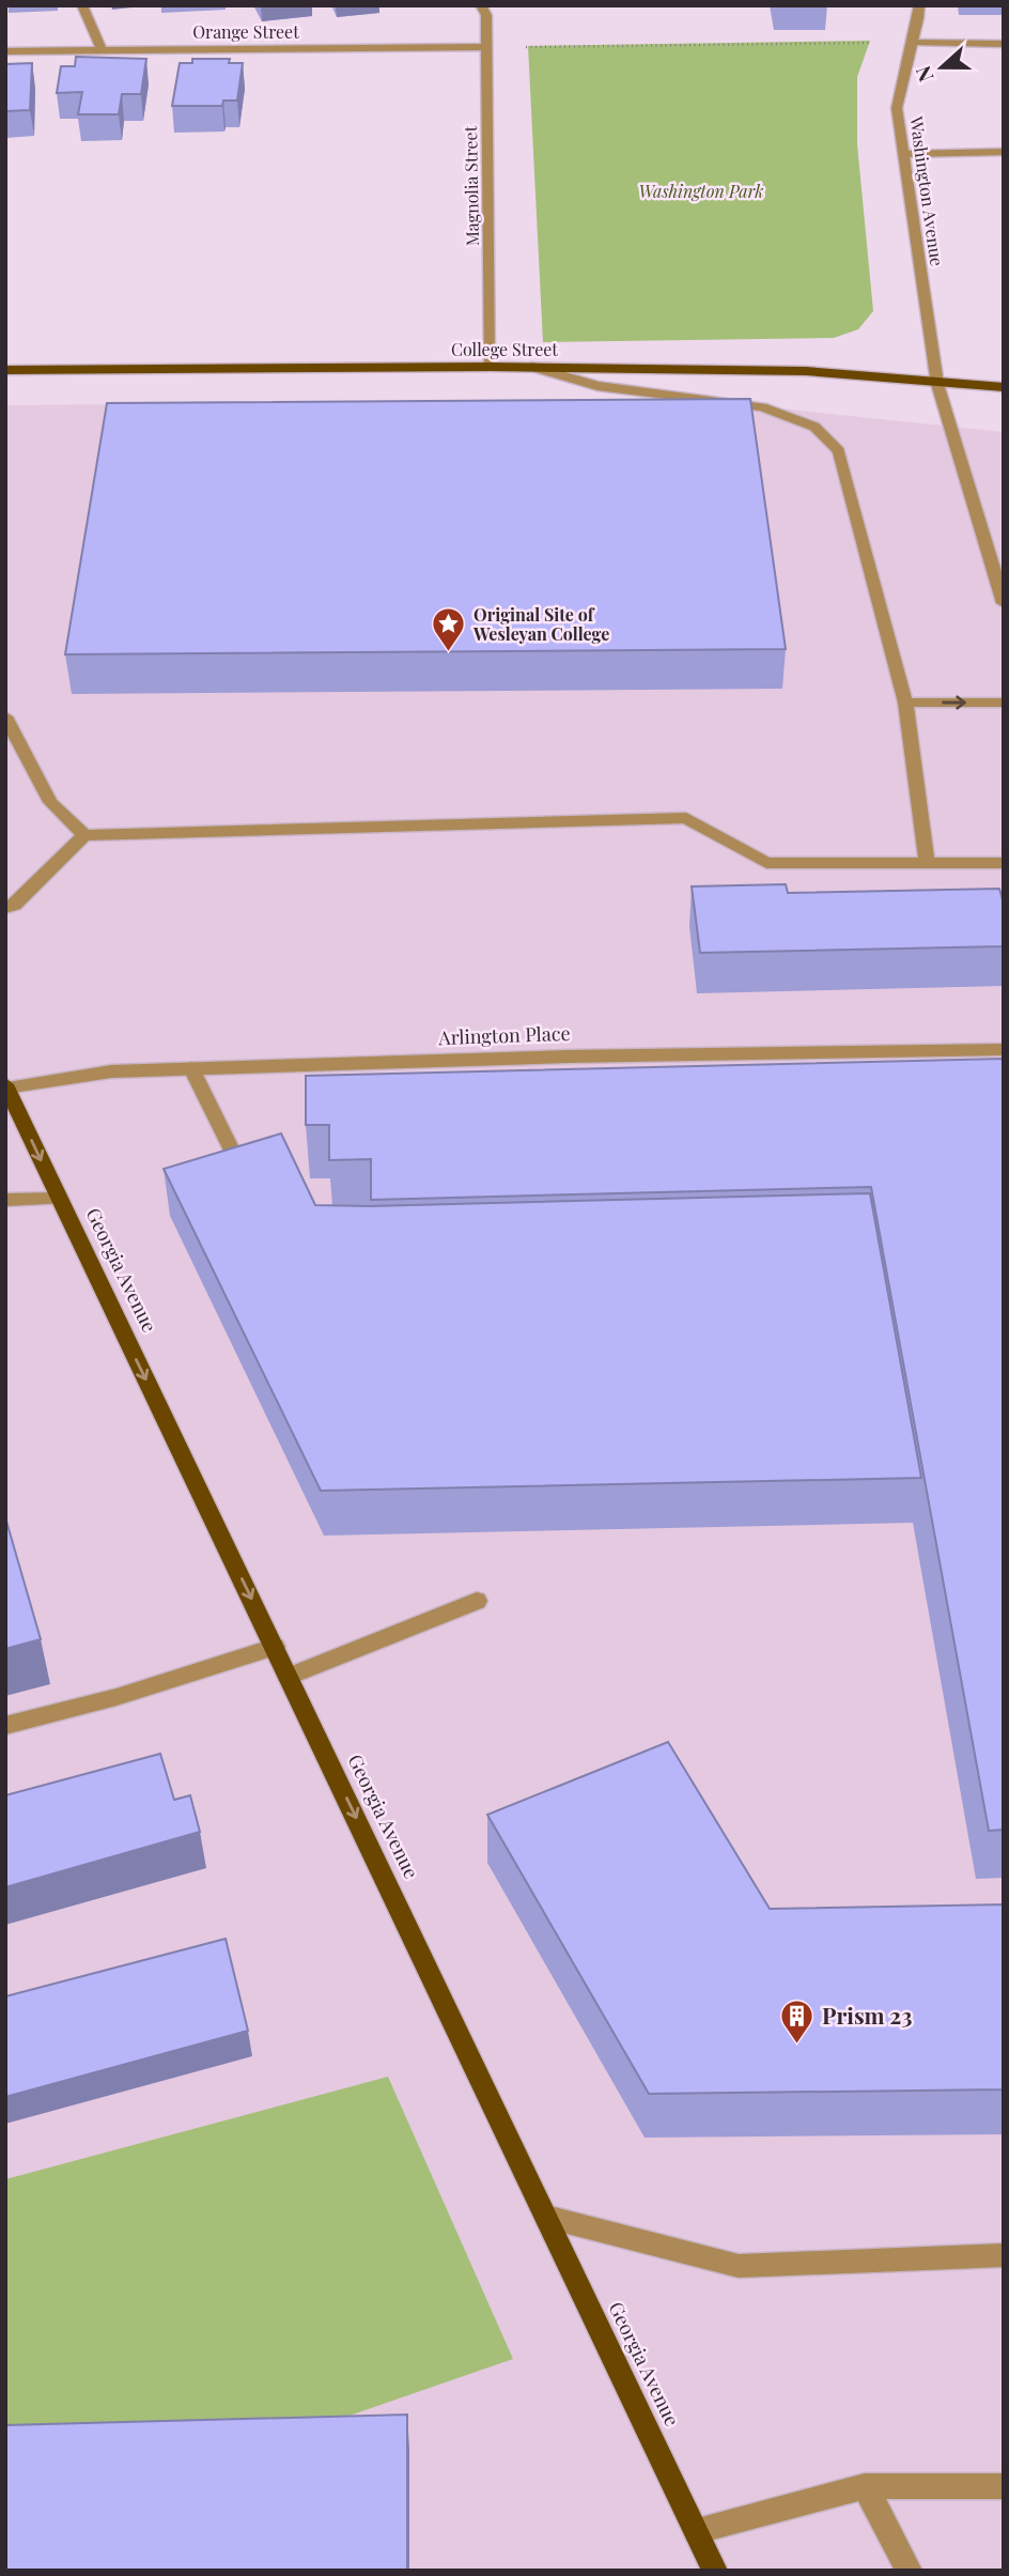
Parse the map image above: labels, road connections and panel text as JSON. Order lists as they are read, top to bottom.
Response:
{
  "streets": {
    "main road": ["College Street", "Georgia Avenue"],
    "street": [
      "Orange Street",
      "Magnolia Street",
      "Washington Avenue",
      "Arlington Place"
    ]
  },
  "crossings": [
    ["Orange Street", "Magnolia Street"],
    ["Magnolia Street", "College Street"],
    ["Washington Avenue", "College Street"],
    ["Arlington Place", "Georgia Avenue"]
  ],
  "one_way": ["Georgia Avenue"],
  "parks": ["Washington Park"],
  "places": {
    "place": ["Original Site of Wesleyan College"],
    "building": ["Prism 23"]
  },
  "north": "left"
}
